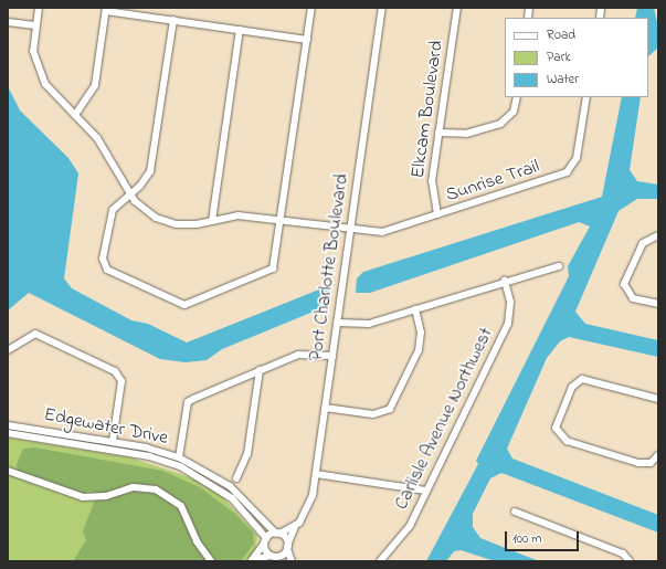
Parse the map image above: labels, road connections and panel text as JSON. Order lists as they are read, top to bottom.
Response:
{
  "streets": {
    "street": [
      "Elkcam Boulevard",
      "Sunrise Trail",
      "Port Charlotte Boulevard",
      "Carlisle Avenue Northwest",
      "Edgewater Drive"
    ]
  },
  "crossings": [
    ["Elkcam Boulevard", "Sunrise Trail"],
    ["Sunrise Trail", "Port Charlotte Boulevard"],
    ["Port Charlotte Boulevard", "Edgewater Drive"]
  ],
  "legend": ["Road", "Park", "Water"],
  "scale_bar": "100 m"
}
